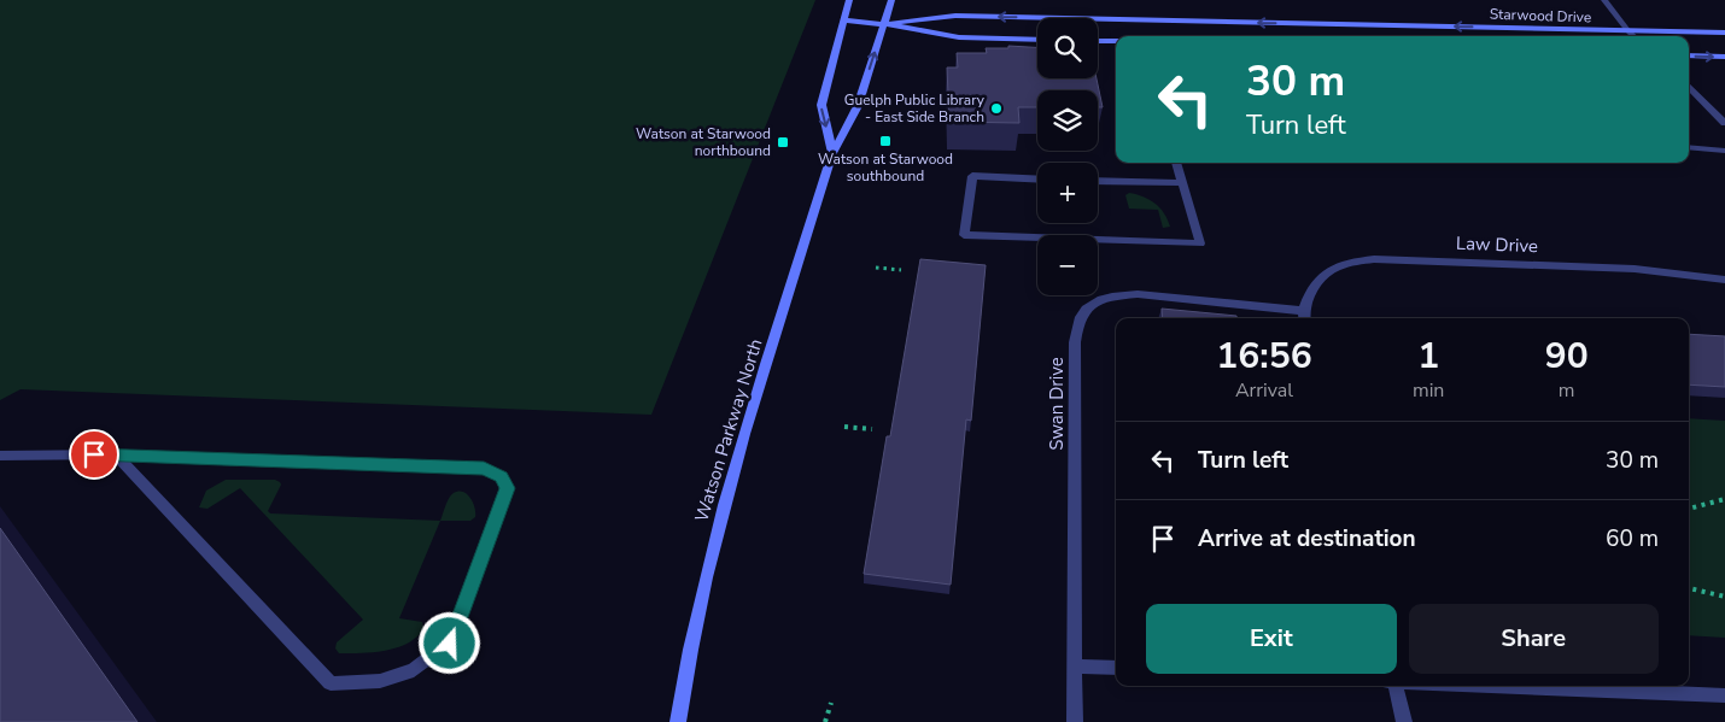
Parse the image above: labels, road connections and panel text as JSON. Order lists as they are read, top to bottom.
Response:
{
  "streets": {
    "street": [
      "Starwood Drive",
      "Law Drive",
      "Swan Drive",
      "Watson Parkway North"
    ]
  },
  "crossings": [
    ["Starwood Drive", "Watson Parkway North"],
    ["Law Drive", "Swan Drive"]
  ],
  "one_way": ["Starwood Drive"],
  "places": {
    "other": ["Guelph Public Library - East Side Branch"],
    "transit": ["Watson at Starwood southbound", "Watson at Starwood northbound"]
  },
  "page": {
    "map_buttons": ["+", "−"],
    "turn": ["30 m", "Turn left"],
    "eta": [
      "16:56",
      "Arrival",
      "1",
      "min",
      "90",
      "m"
    ],
    "list": [
      {
        "name": "Turn left",
        "value": "30 m"
      },
      {
        "name": "Arrive at destination",
        "value": "60 m"
      }
    ],
    "buttons": ["Exit", "Share"]
  }
}
